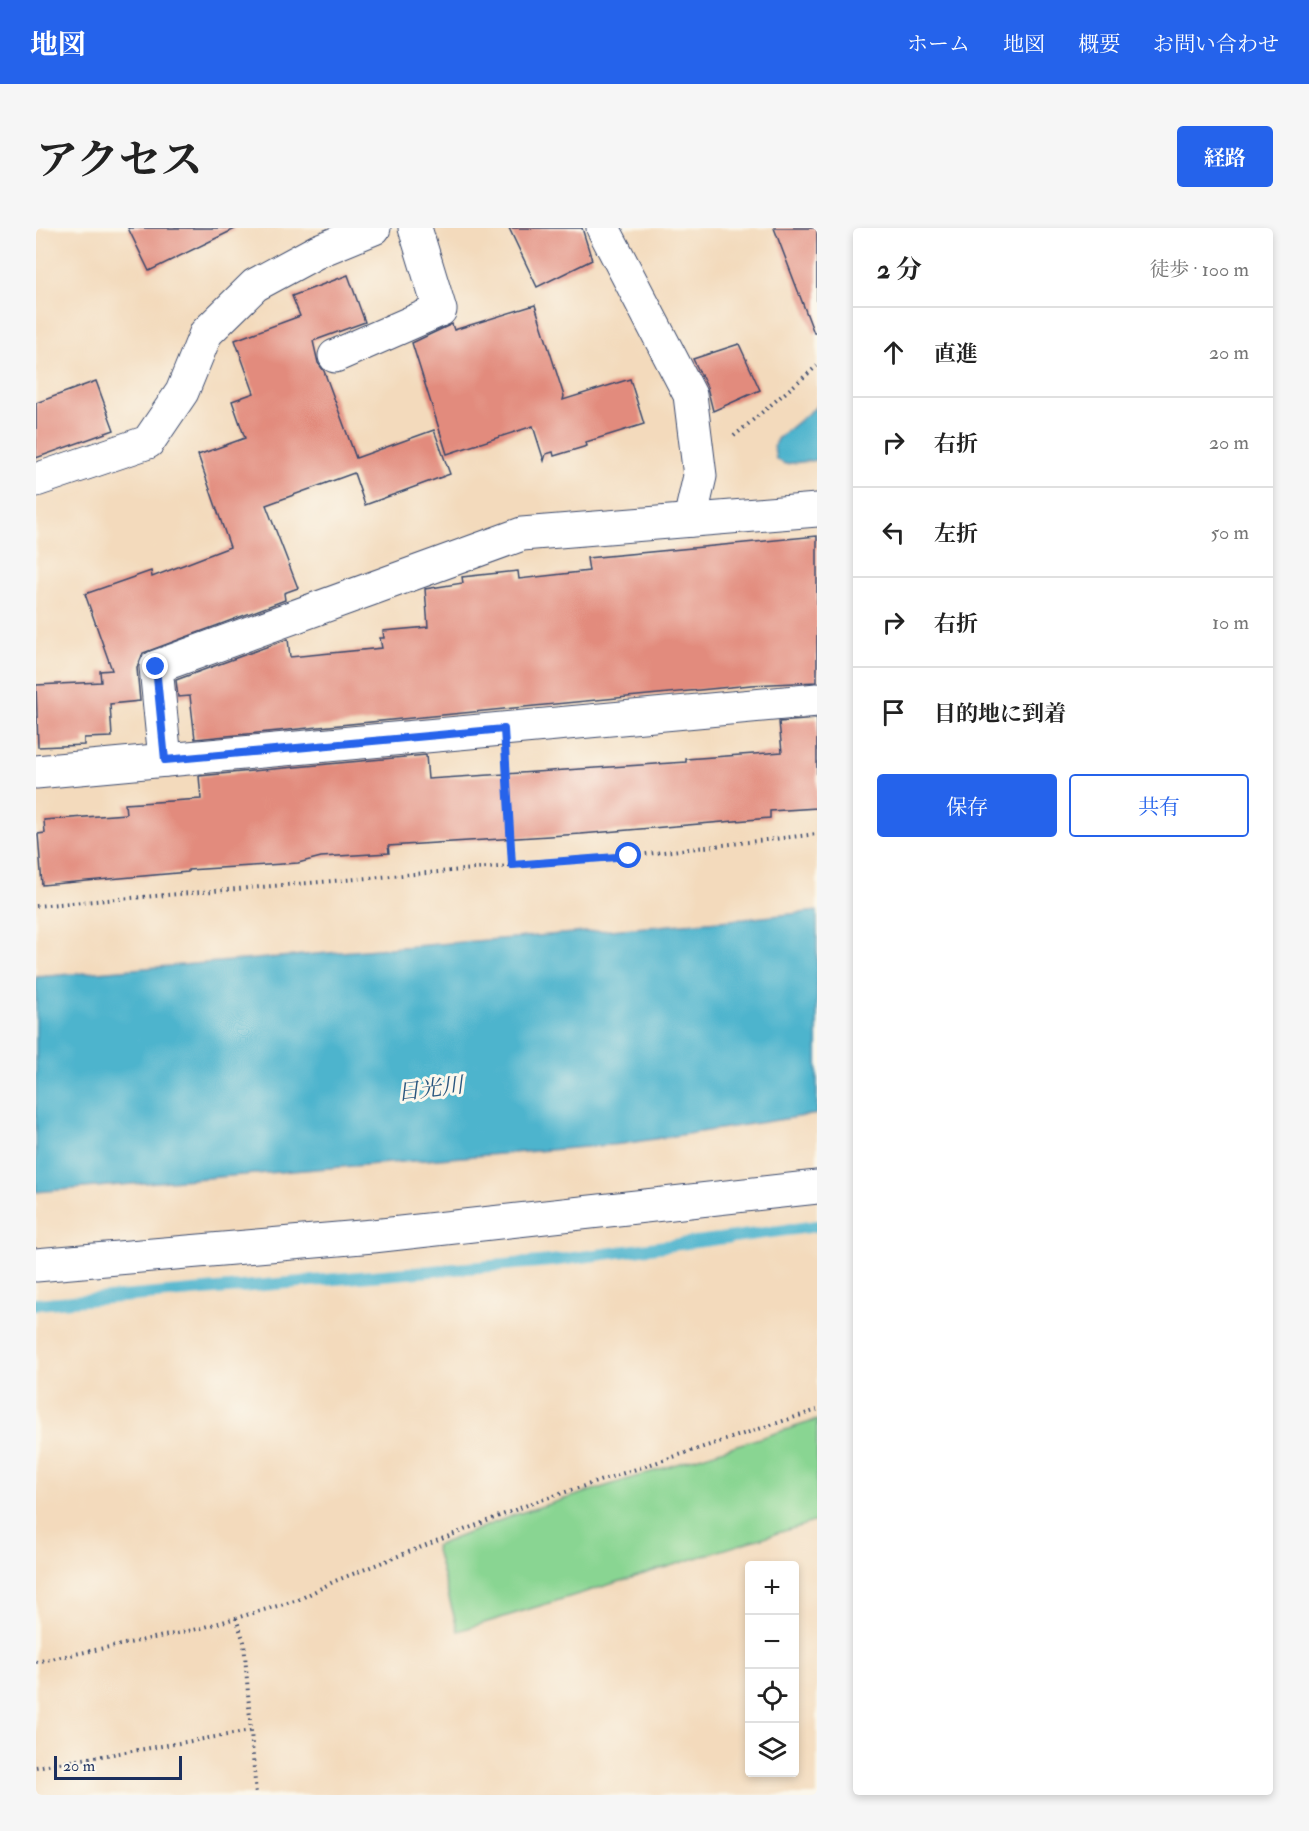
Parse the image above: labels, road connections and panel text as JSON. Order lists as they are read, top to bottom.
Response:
{
  "water": ["日光川"],
  "scale_bar": "20 m",
  "page": {
    "header": "地図",
    "nav": [
      "ホーム",
      "地図",
      "概要",
      "お問い合わせ"
    ],
    "title": "アクセス",
    "buttons": [
      "経路",
      ["保存", "共有"]
    ],
    "heading": ["2 分", "徒歩 · 100 m"],
    "list": [
      ["直進", "20 m"],
      ["右折", "20 m"],
      ["左折", "50 m"],
      ["右折", "10 m"],
      "目的地に到着"
    ],
    "map_buttons": ["+", "−"],
    "scale": "20 m"
  }
}
